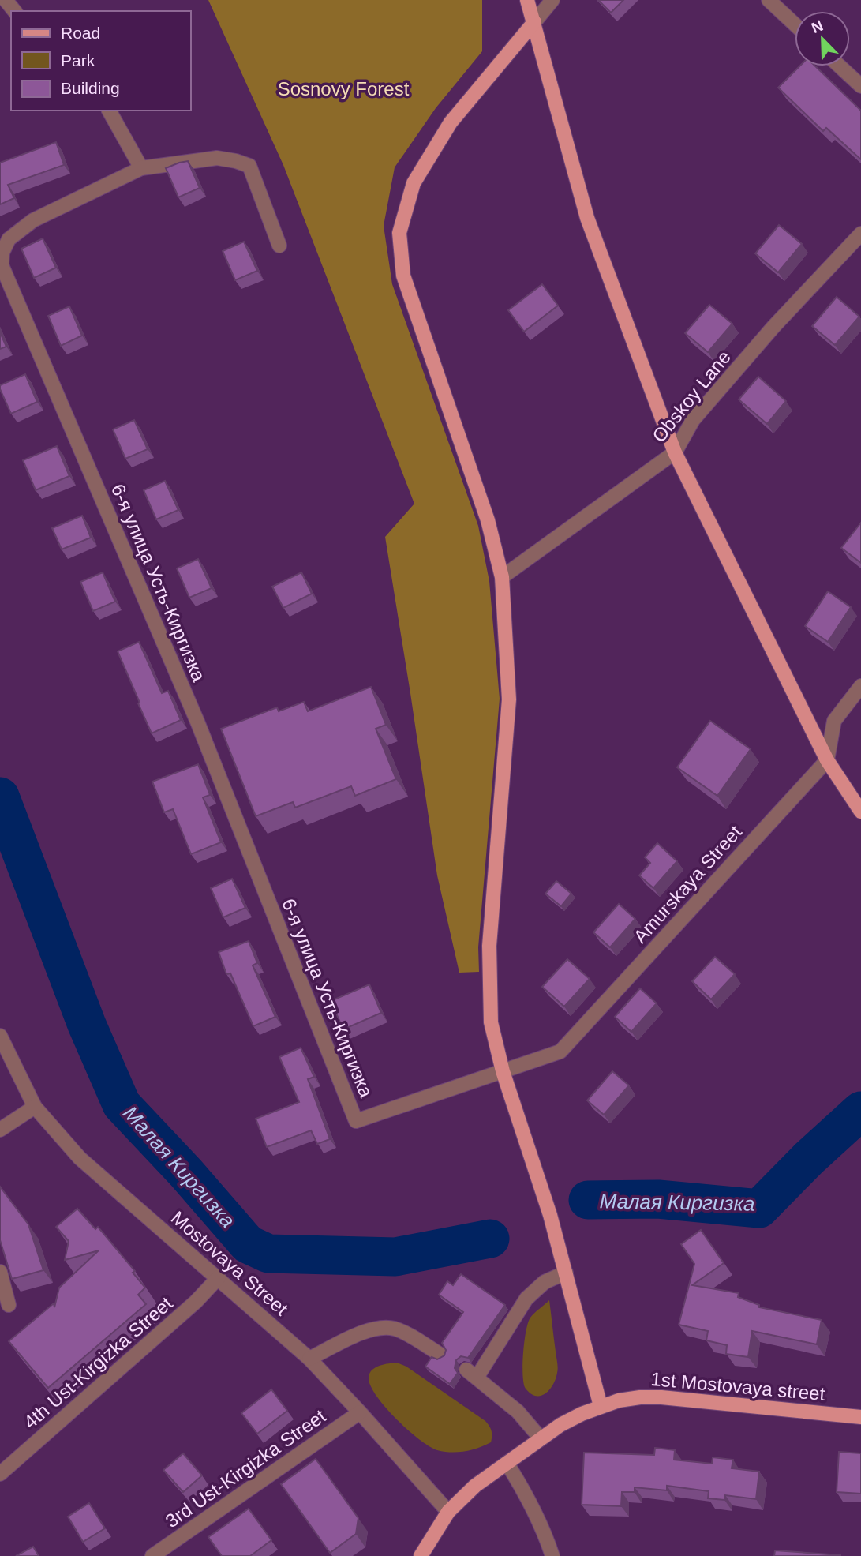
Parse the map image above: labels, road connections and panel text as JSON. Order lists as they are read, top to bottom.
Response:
{
  "streets": {
    "main road": ["1st Mostovaya street"],
    "street": [
      "Obskoy Lane",
      "6-я улица Усть-Киргизка",
      "Amurskaya Street",
      "Mostovaya Street",
      "4th Ust-Kirgizka Street",
      "3rd Ust-Kirgizka Street"
    ]
  },
  "crossings": [
    ["6-я улица Усть-Киргизка", "Amurskaya Street"],
    ["Mostovaya Street", "4th Ust-Kirgizka Street"],
    ["Mostovaya Street", "1st Mostovaya street"],
    ["Mostovaya Street", "3rd Ust-Kirgizka Street"]
  ],
  "water": ["Малая Киргизка"],
  "parks": ["Sosnovy Forest"],
  "legend": ["Road", "Park", "Building"],
  "north": "top left"
}
